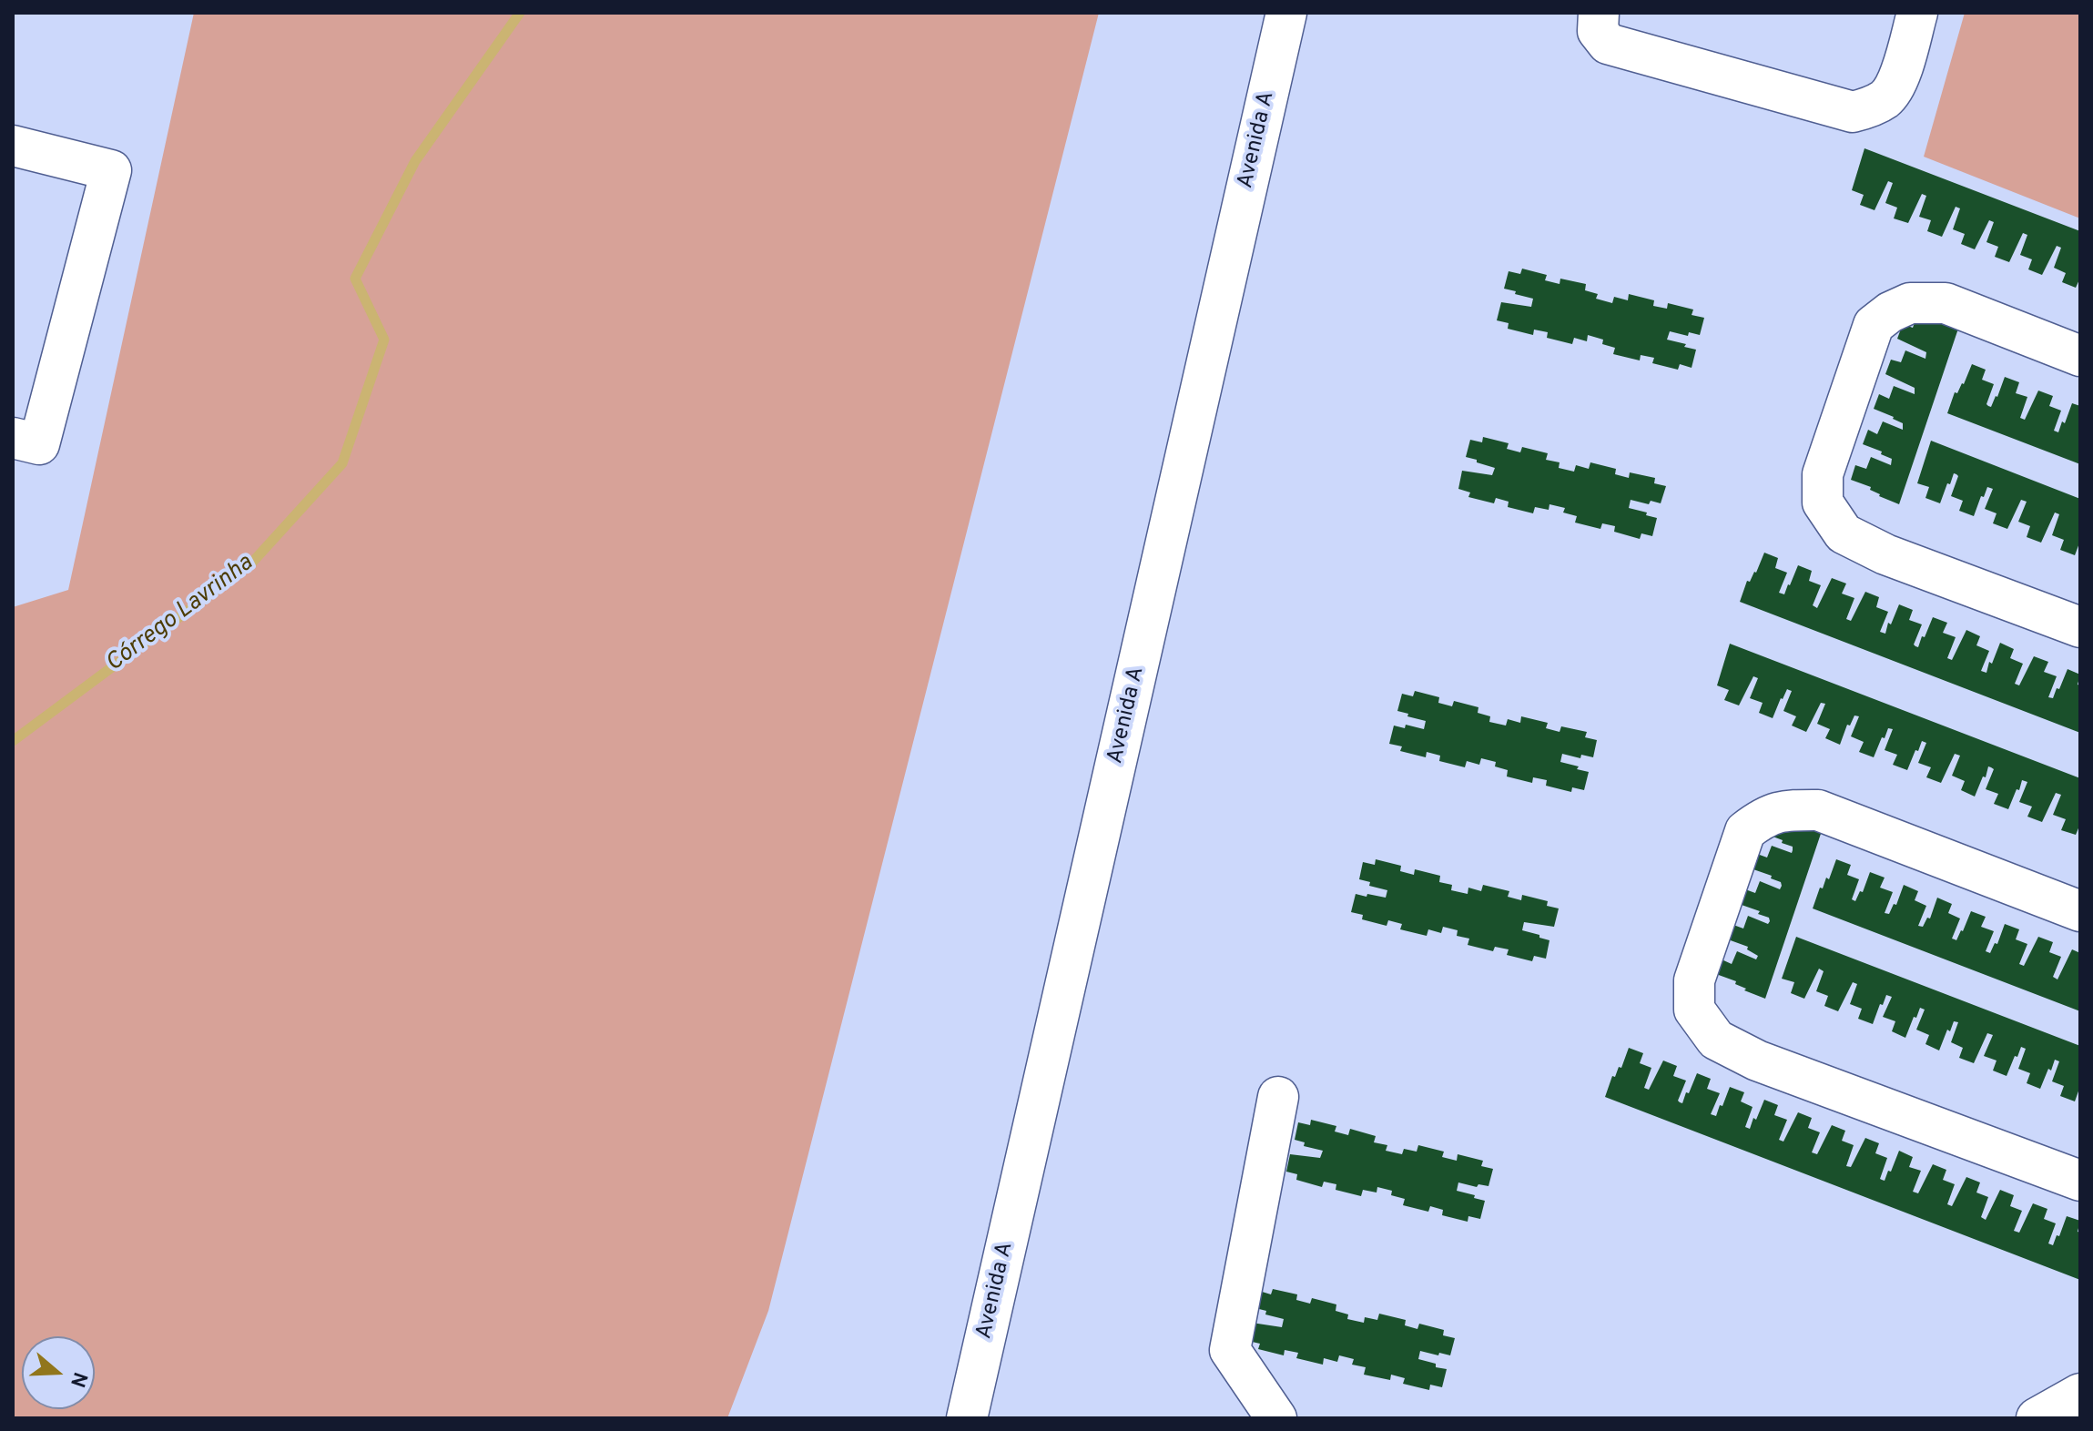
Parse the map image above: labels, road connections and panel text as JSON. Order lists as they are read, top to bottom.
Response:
{
  "streets": {
    "street": ["Avenida A"]
  },
  "water": ["Córrego Lavrinha"],
  "north": "right"
}
